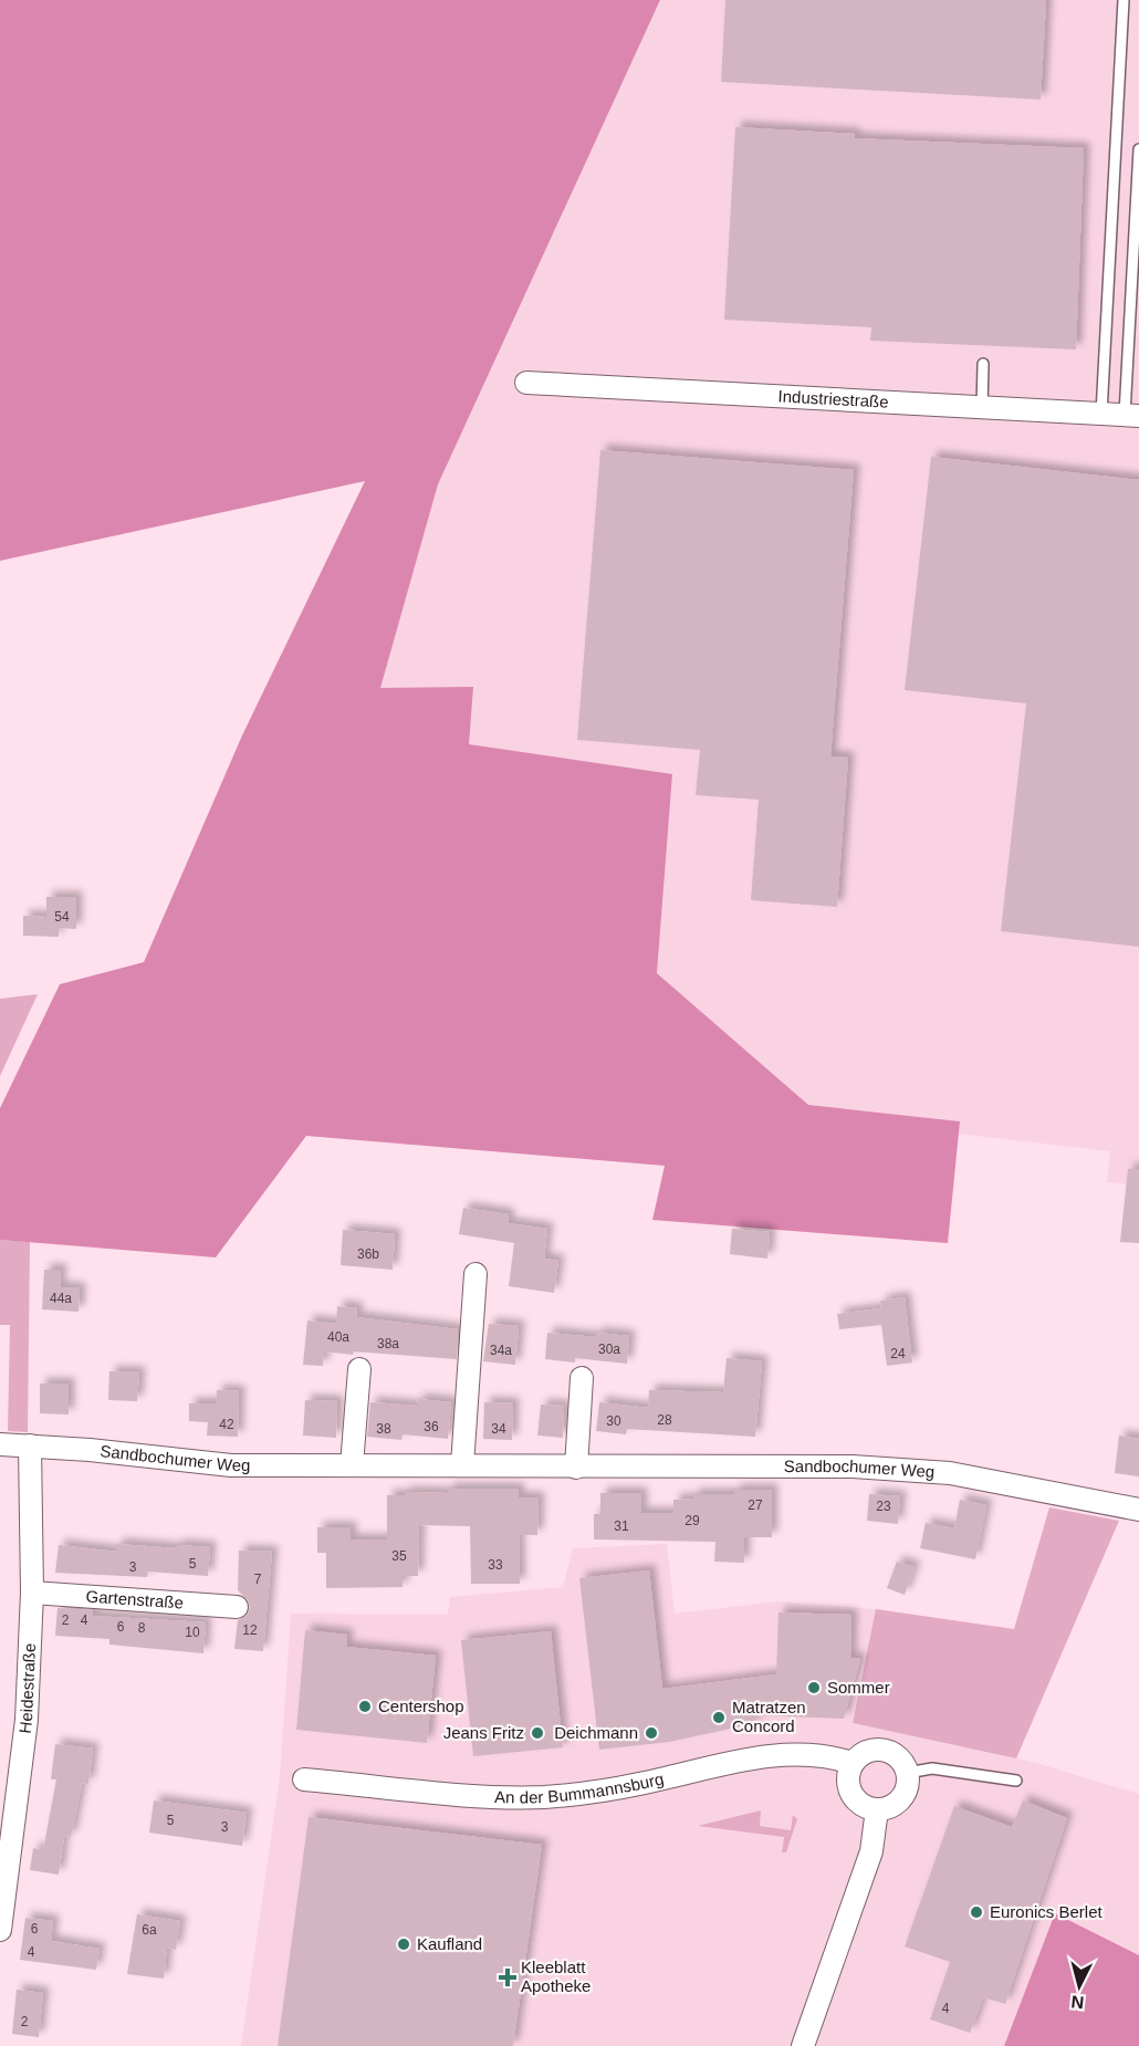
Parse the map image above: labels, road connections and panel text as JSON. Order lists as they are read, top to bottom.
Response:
{
  "streets": {
    "street": [
      "Industriestraße",
      "Sandbochumer Weg",
      "Gartenstraße",
      "Heidestraße",
      "An der Bummannsburg"
    ]
  },
  "crossings": [
    ["Sandbochumer Weg", "Heidestraße"],
    ["Gartenstraße", "Heidestraße"]
  ],
  "places": {
    "other": [
      "Sommer",
      "Centershop",
      "Matratzen Concord",
      "Jeans Fritz",
      "Deichmann",
      "Euronics Berlet",
      "Kaufland"
    ],
    "health": ["Kleeblatt Apotheke"]
  },
  "house_numbers": [
    "54",
    "36b",
    "44a",
    "40a",
    "38a",
    "30a",
    "34a",
    "24",
    "28",
    "30",
    "42",
    "36",
    "38",
    "34",
    "27",
    "23",
    "29",
    "31",
    "35",
    "5",
    "33",
    "3",
    "7",
    "2",
    "4",
    "6",
    "8",
    "12",
    "10",
    "5",
    "3",
    "6",
    "6a",
    "4",
    "4",
    "2"
  ],
  "north": "bottom"
}
